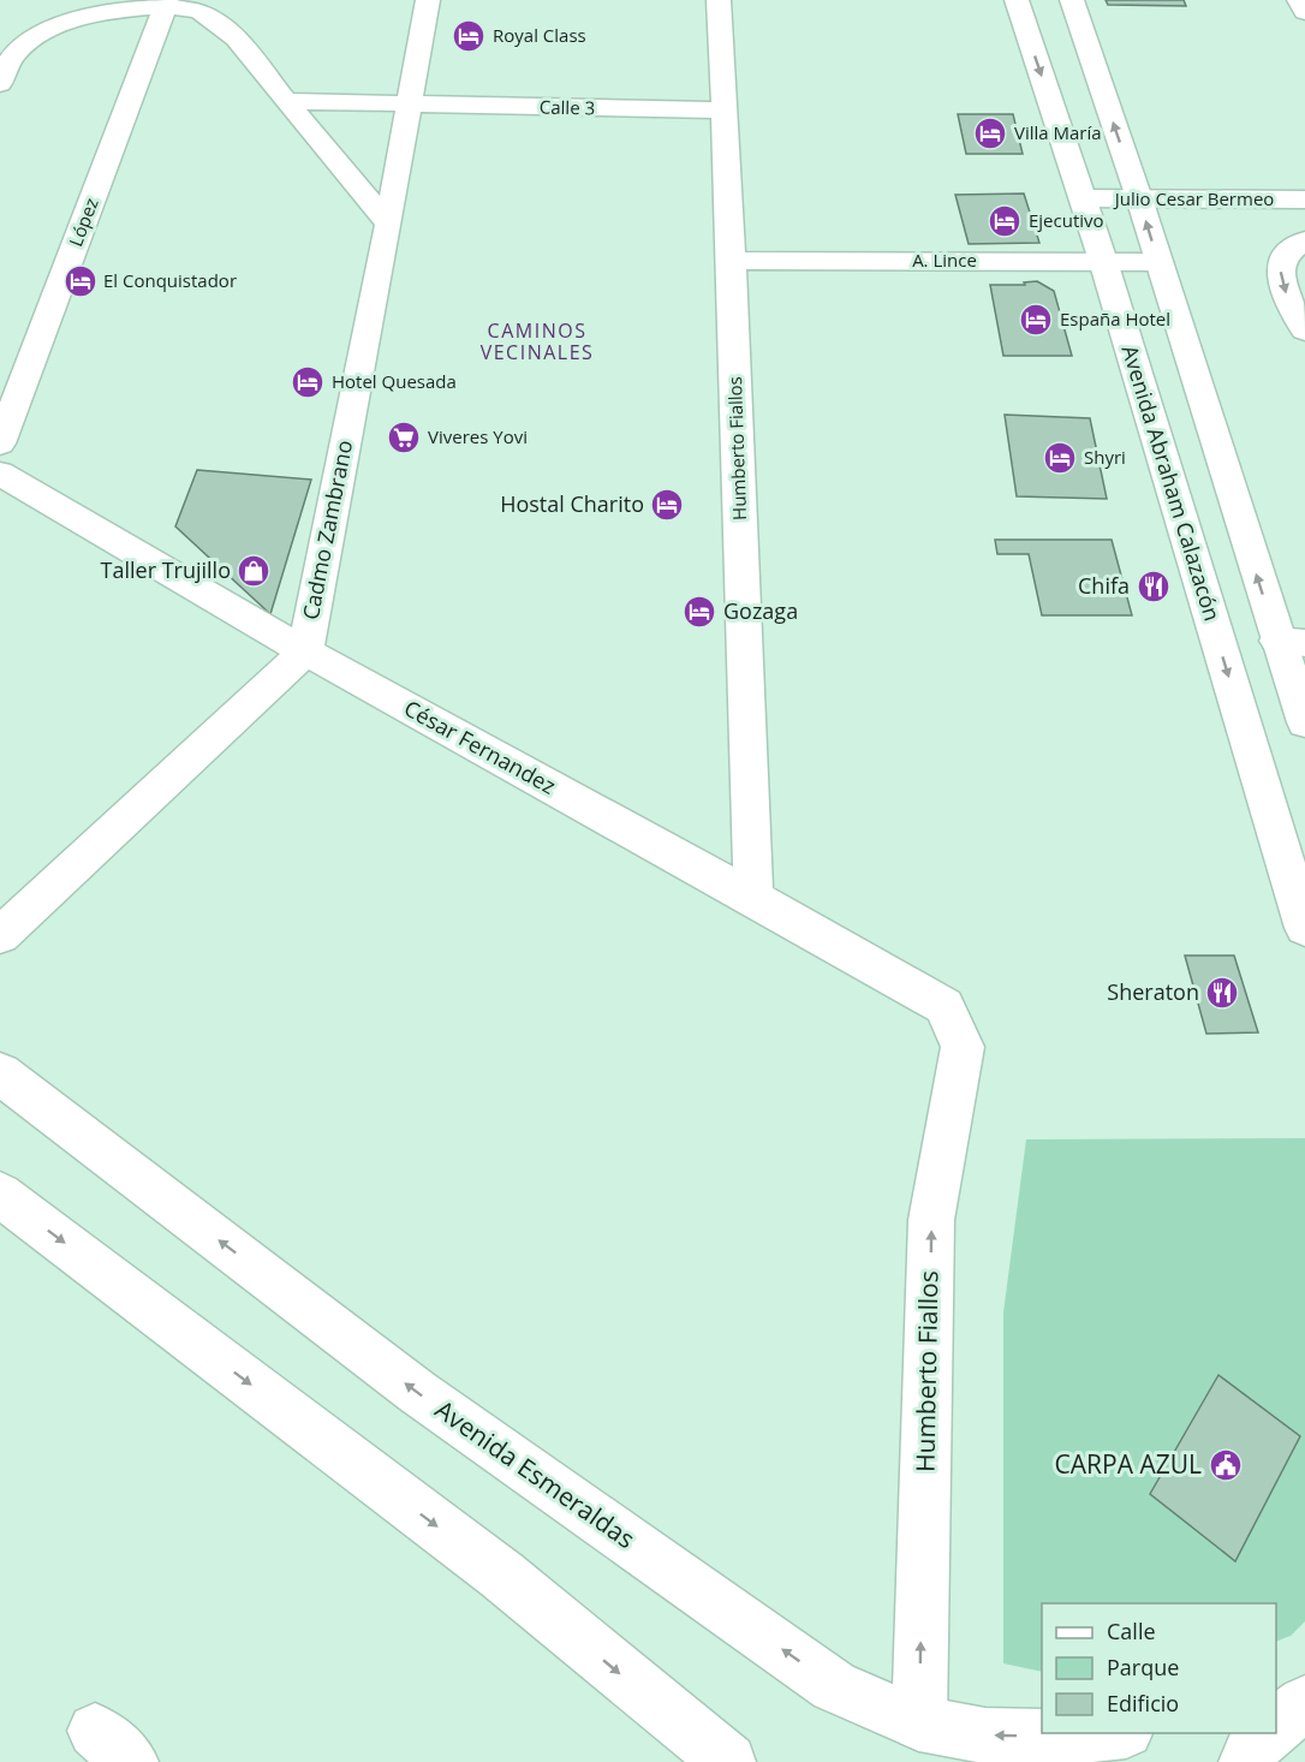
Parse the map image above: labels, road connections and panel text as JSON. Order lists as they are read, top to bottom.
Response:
{
  "streets": {
    "street": [
      "Calle 3",
      "Julio Cesar Bermeo",
      "López",
      "A. Lince",
      "Humberto Fiallos",
      "Avenida Abraham Calazacón",
      "Cadmo Zambrano",
      "César Fernandez",
      "Avenida Esmeraldas"
    ]
  },
  "crossings": [
    ["Calle 3", "Humberto Fiallos"],
    ["Calle 3", "Cadmo Zambrano"],
    ["Julio Cesar Bermeo", "Avenida Abraham Calazacón"],
    ["A. Lince", "Humberto Fiallos"],
    ["A. Lince", "Avenida Abraham Calazacón"],
    ["Humberto Fiallos", "César Fernandez"],
    ["Humberto Fiallos", "Avenida Esmeraldas"],
    ["Cadmo Zambrano", "César Fernandez"]
  ],
  "one_way": ["Humberto Fiallos"],
  "districts": ["CAMINOS VECINALES"],
  "places": {
    "hotel": [
      "Royal Class",
      "Villa María",
      "Ejecutivo",
      "El Conquistador",
      "España Hotel",
      "Hotel Quesada",
      "Shyri",
      "Hostal Charito",
      "Gozaga"
    ],
    "supermarket": ["Viveres Yovi"],
    "shop": ["Taller Trujillo"],
    "restaurant": ["Chifa", "Sheraton"],
    "public building": ["CARPA AZUL"]
  },
  "legend": ["Calle", "Parque", "Edificio"]
}
